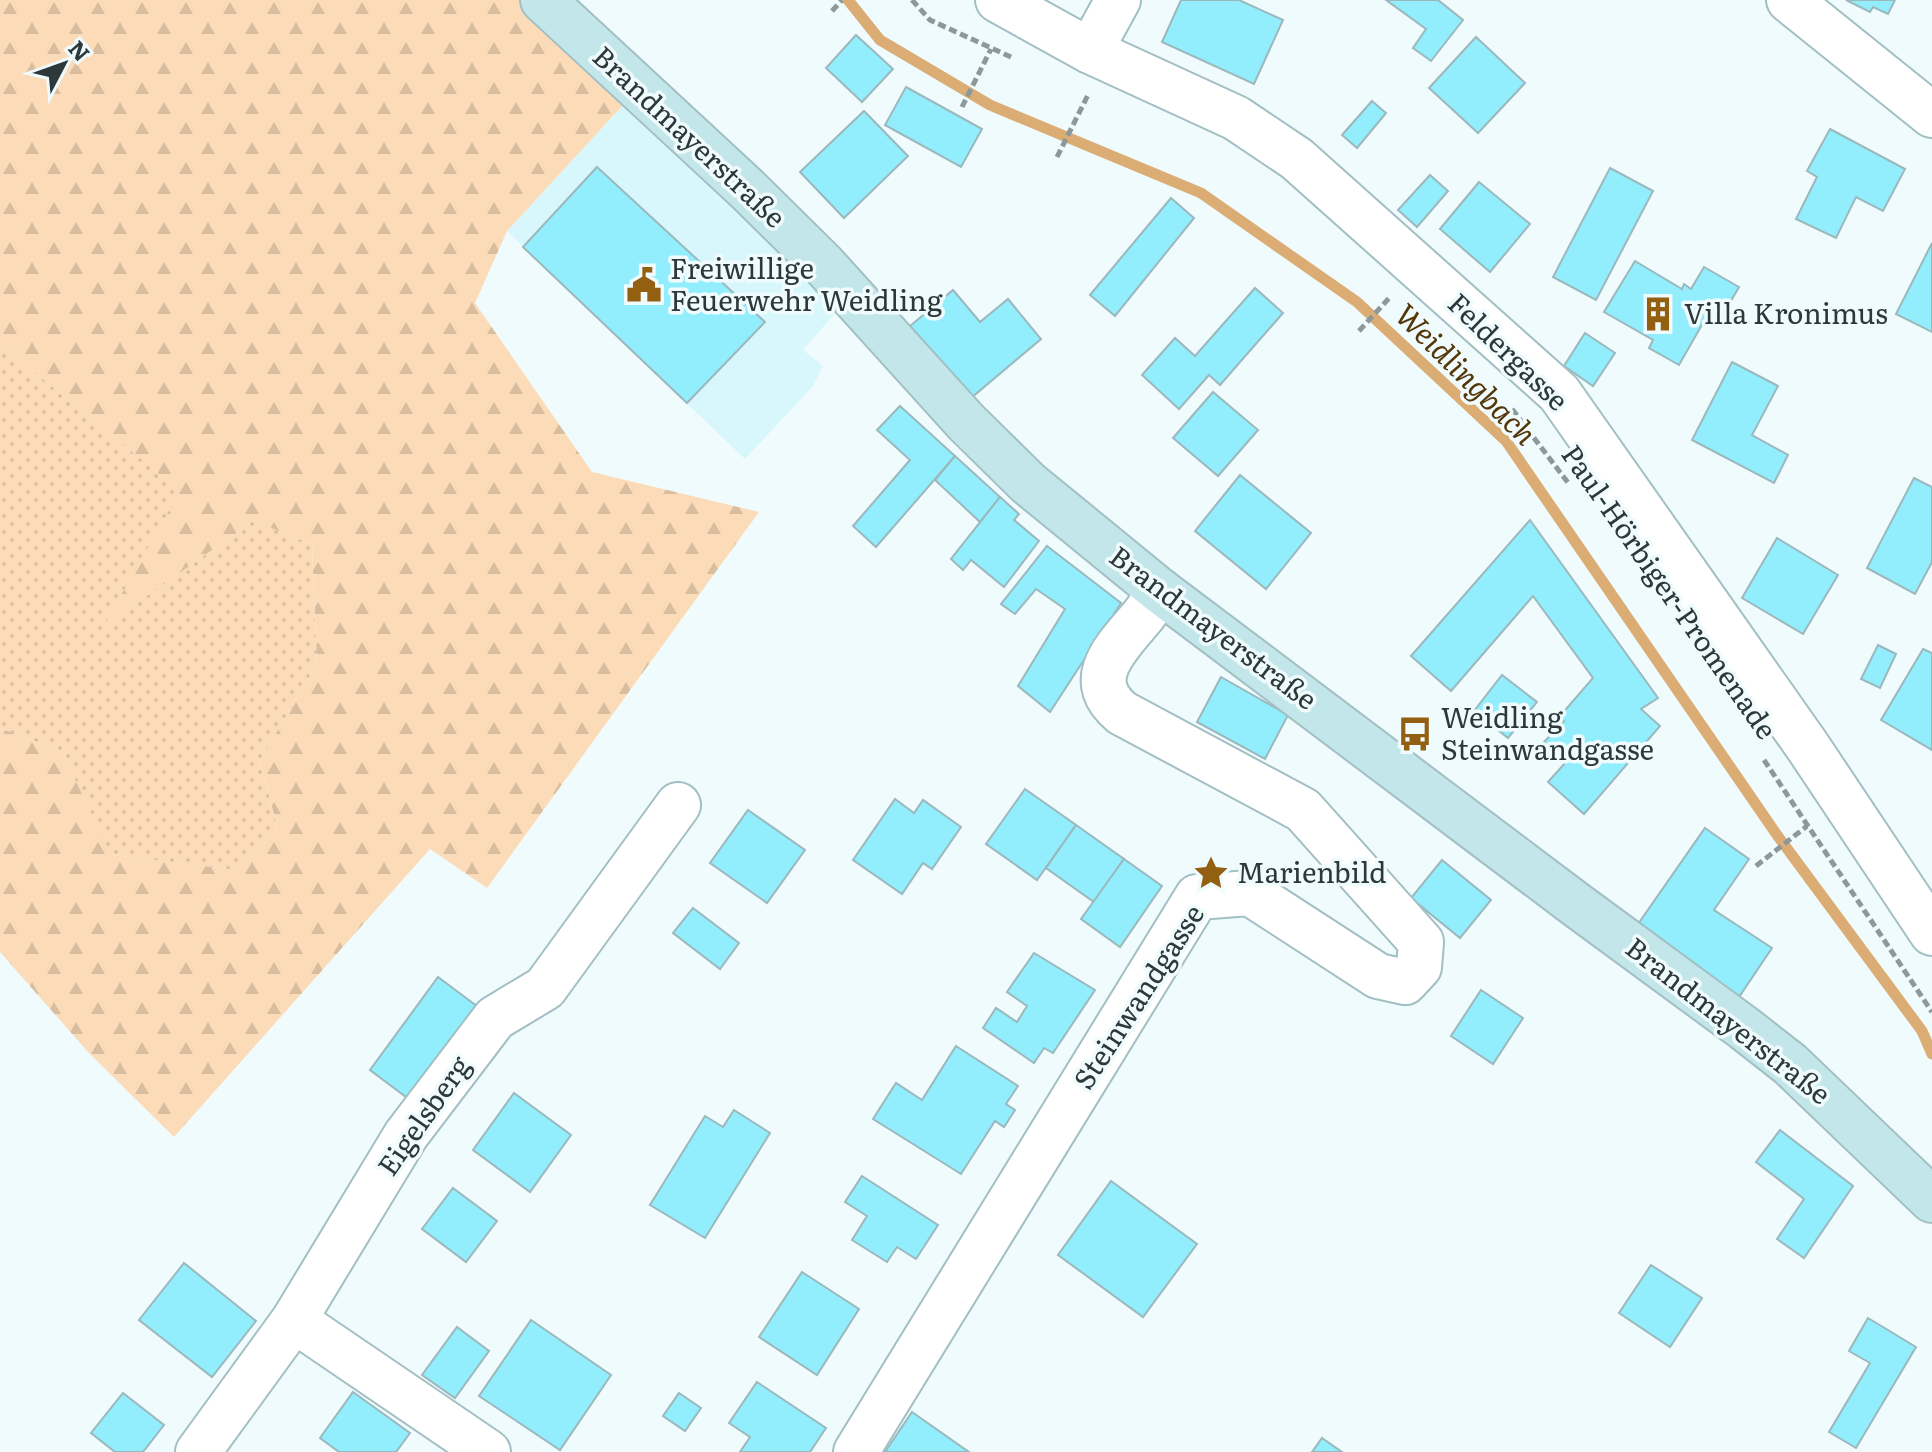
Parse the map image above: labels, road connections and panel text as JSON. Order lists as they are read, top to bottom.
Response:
{
  "streets": {
    "main road": ["Brandmayerstraße"],
    "street": ["Feldergasse", "Steinwandgasse", "Eigelsberg"],
    "path": ["Paul-Hörbiger-Promenade"]
  },
  "crossings": [
    ["Brandmayerstraße", "Steinwandgasse"]
  ],
  "water": ["Weidlingbach"],
  "places": {
    "public building": ["Freiwillige Feuerwehr Weidling"],
    "building": ["Villa Kronimus"],
    "bus stop": ["Weidling Steinwandgasse"],
    "place": ["Marienbild"]
  },
  "north": "top right"
}
